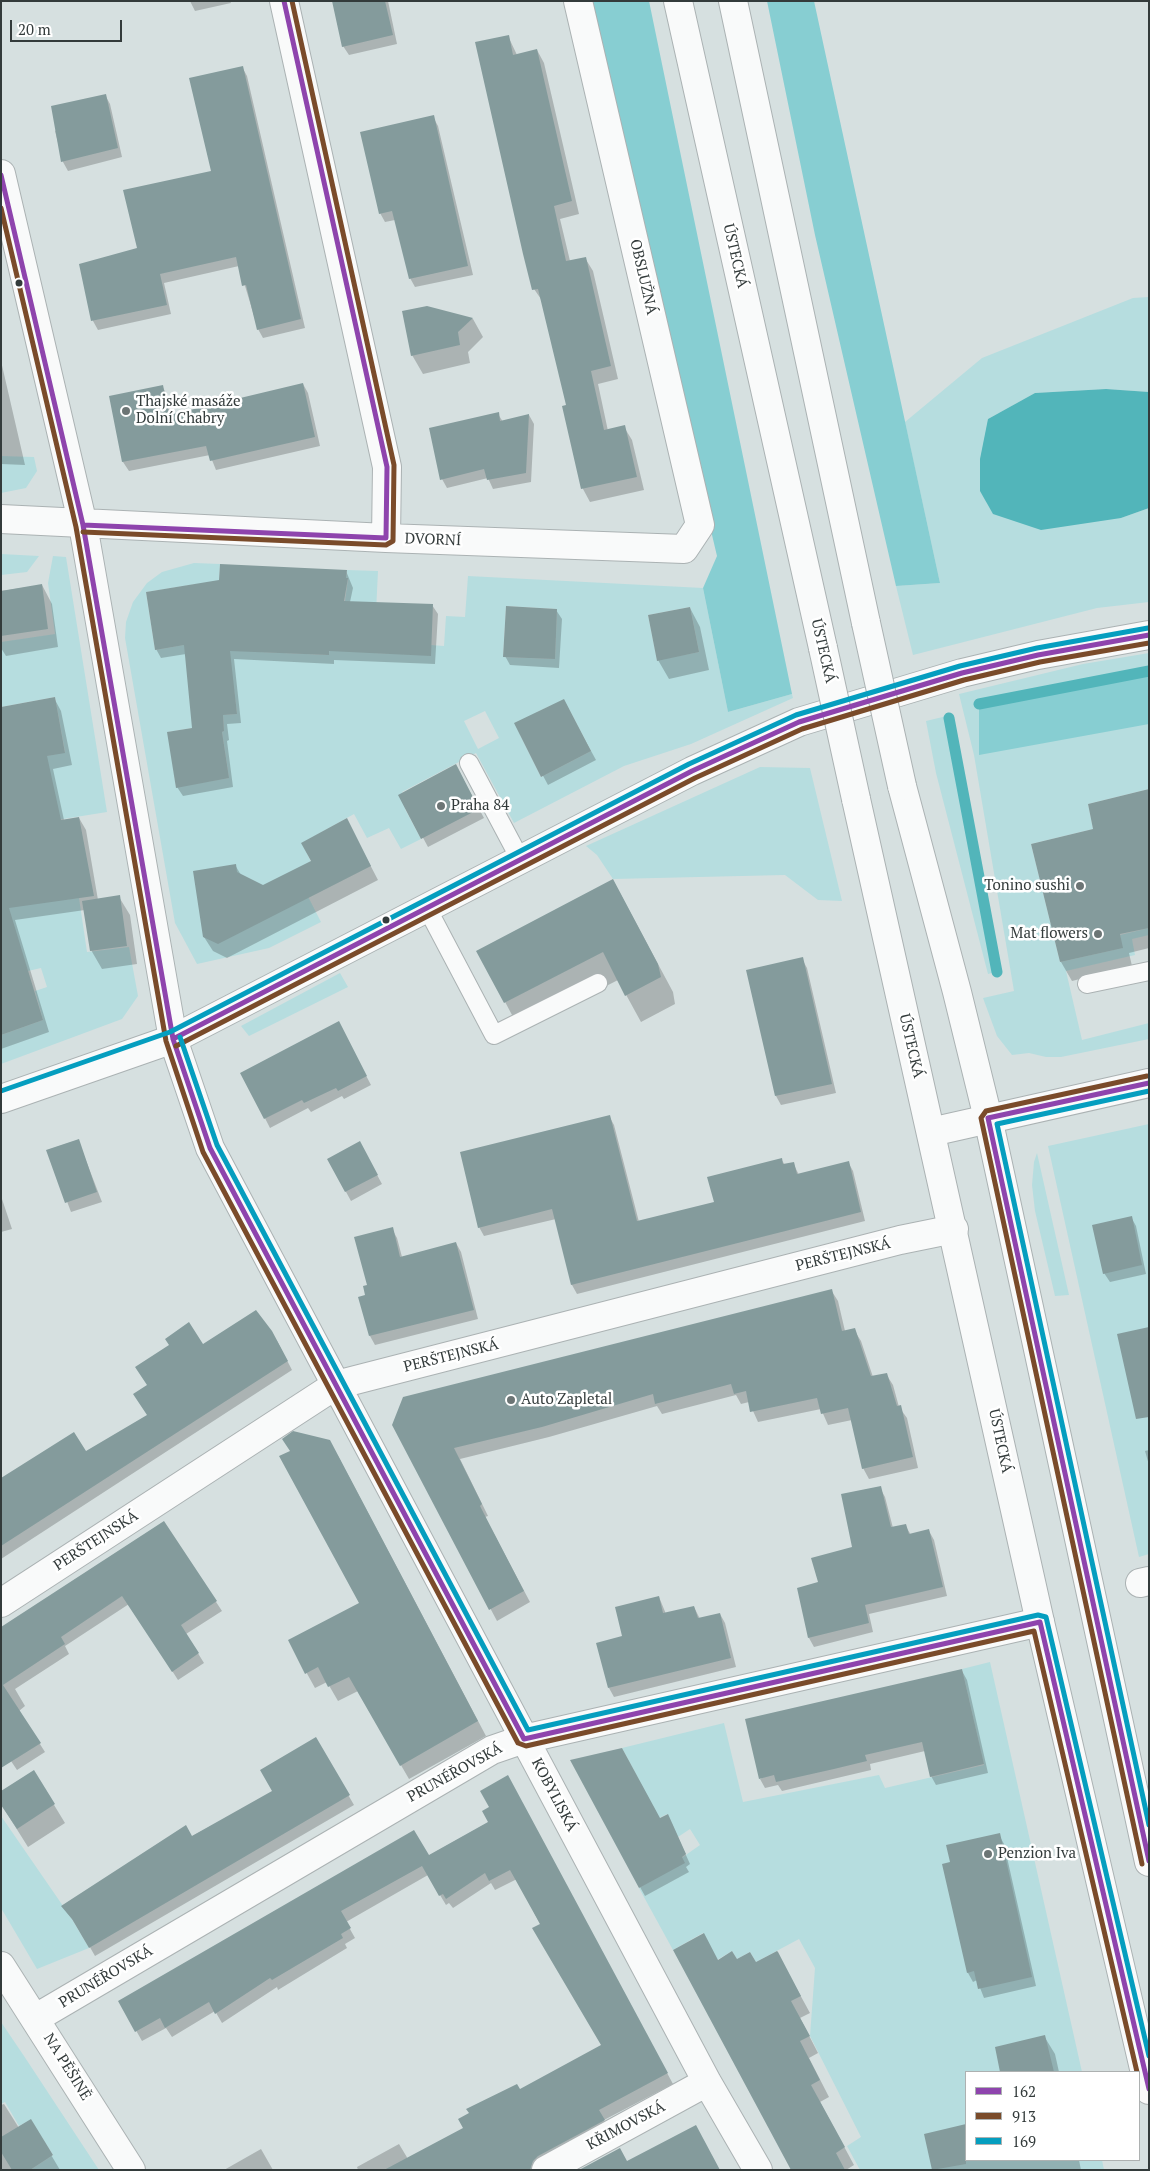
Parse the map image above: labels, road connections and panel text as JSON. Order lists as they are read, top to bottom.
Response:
{
  "streets": {
    "street": [
      "ÚSTECKÁ",
      "OBSLUŽNÁ",
      "DVORNÍ",
      "PERŠTEJNSKÁ",
      "PRUNÉŘOVSKÁ",
      "KOBYLISKÁ",
      "NA PĚŠINĚ",
      "KŘIMOVSKÁ"
    ]
  },
  "crossings": [
    ["ÚSTECKÁ", "PERŠTEJNSKÁ"],
    ["ÚSTECKÁ", "PRUNÉŘOVSKÁ"],
    ["OBSLUŽNÁ", "DVORNÍ"],
    ["DVORNÍ", "KOBYLISKÁ"],
    ["PERŠTEJNSKÁ", "KOBYLISKÁ"],
    ["PRUNÉŘOVSKÁ", "KOBYLISKÁ"],
    ["PRUNÉŘOVSKÁ", "NA PĚŠINĚ"],
    ["KOBYLISKÁ", "KŘIMOVSKÁ"]
  ],
  "places": [
    "Thajské masáže Dolní Chabry",
    "Praha 84",
    "Tonino sushi",
    "Mat flowers",
    "Auto Zapletal",
    "Penzion Iva"
  ],
  "lines": ["transit line 162", "transit line 913", "transit line 169"],
  "legend": ["162", "913", "169"],
  "scale_bar": "20 m"
}
